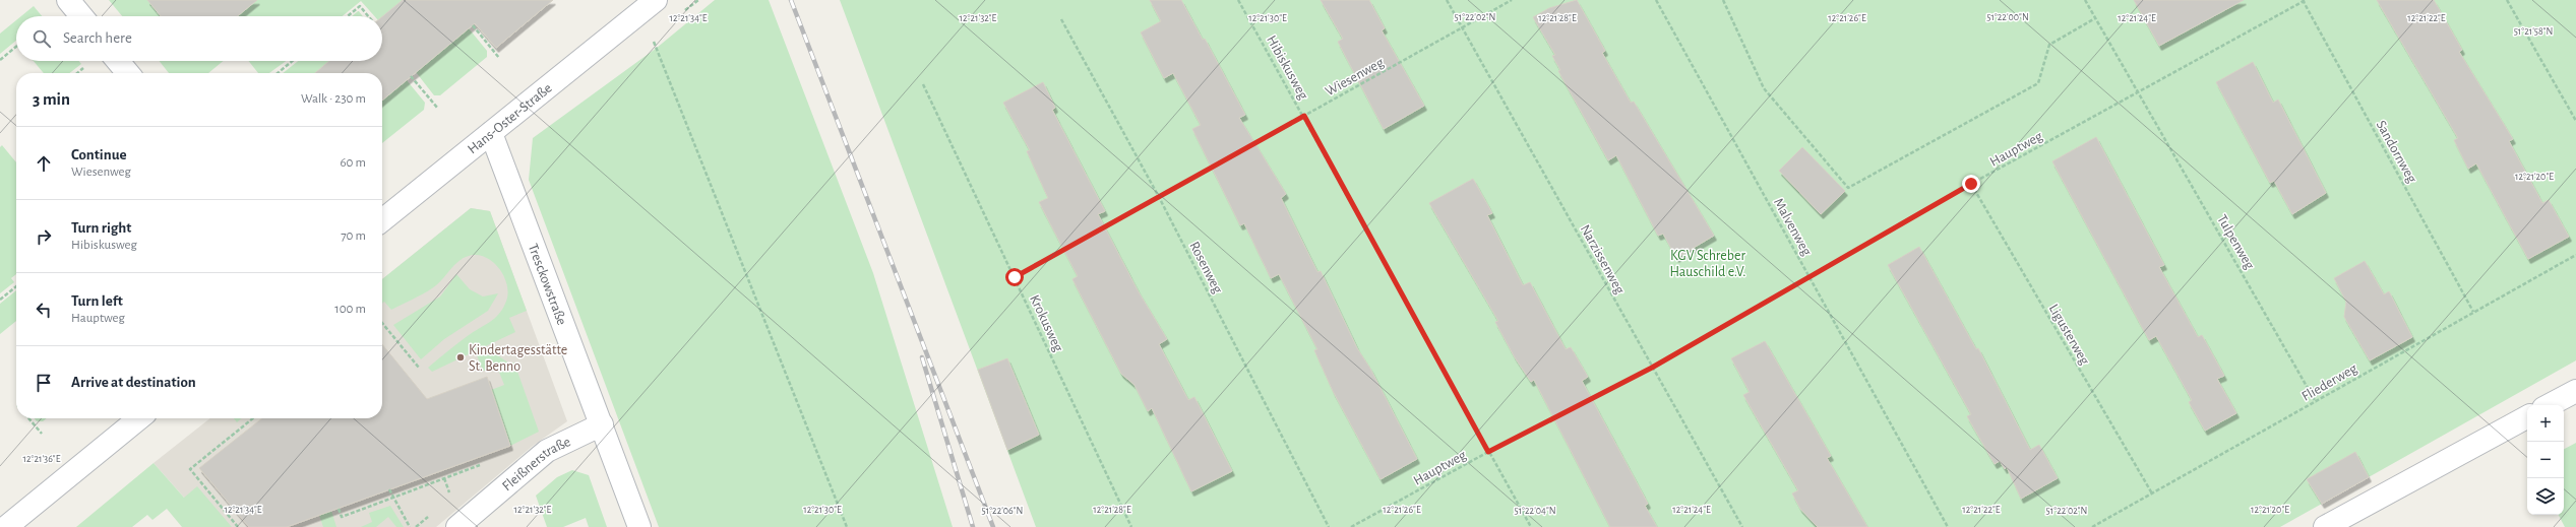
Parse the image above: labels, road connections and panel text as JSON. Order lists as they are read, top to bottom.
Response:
{
  "streets": {
    "street": ["Hans-Oster-Straße", "Tresckowstraße", "Fleißnerstraße"],
    "path": [
      "Hibiskusweg",
      "Wiesenweg",
      "Hauptweg",
      "Sandornweg",
      "Malvenweg",
      "Tulpenweg",
      "Narzissenweg",
      "Rosenweg",
      "Krokusweg",
      "Ligusterweg",
      "Fliederweg"
    ]
  },
  "crossings": [
    ["Hibiskusweg", "Wiesenweg"],
    ["Hibiskusweg", "Hauptweg"],
    ["Wiesenweg", "Narzissenweg"],
    ["Wiesenweg", "Rosenweg"],
    ["Wiesenweg", "Krokusweg"],
    ["Hans-Oster-Straße", "Tresckowstraße"],
    ["Hauptweg", "Sandornweg"],
    ["Hauptweg", "Malvenweg"],
    ["Hauptweg", "Tulpenweg"],
    ["Hauptweg", "Narzissenweg"],
    ["Hauptweg", "Ligusterweg"],
    ["Sandornweg", "Fliederweg"],
    ["Tulpenweg", "Fliederweg"],
    ["Tresckowstraße", "Fleißnerstraße"],
    ["Ligusterweg", "Fliederweg"]
  ],
  "parks": ["KGV Schreber Hauschild e.V."],
  "places": ["Kindertagesstätte St. Benno"],
  "page": {
    "search": "Search here",
    "heading": ["3 min", "Walk · 230 m"],
    "list": [
      ["Continue", "Wiesenweg", "60 m"],
      ["Turn right", "Hibiskusweg", "70 m"],
      ["Turn left", "Hauptweg", "100 m"],
      "Arrive at destination"
    ],
    "map_buttons": ["+", "−"]
  },
  "coordinates": [
    "51°22'02\"N",
    "51°22'00\"N",
    "12°21'32\"E",
    "12°21'28\"E",
    "12°21'26\"E",
    "12°21'34\"E",
    "12°21'30\"E",
    "12°21'24\"E",
    "12°21'22\"E",
    "51°21'58\"N",
    "12°21'20\"E",
    "12°21'36\"E",
    "51°22'06\"N",
    "51°22'04\"N"
  ]
}
